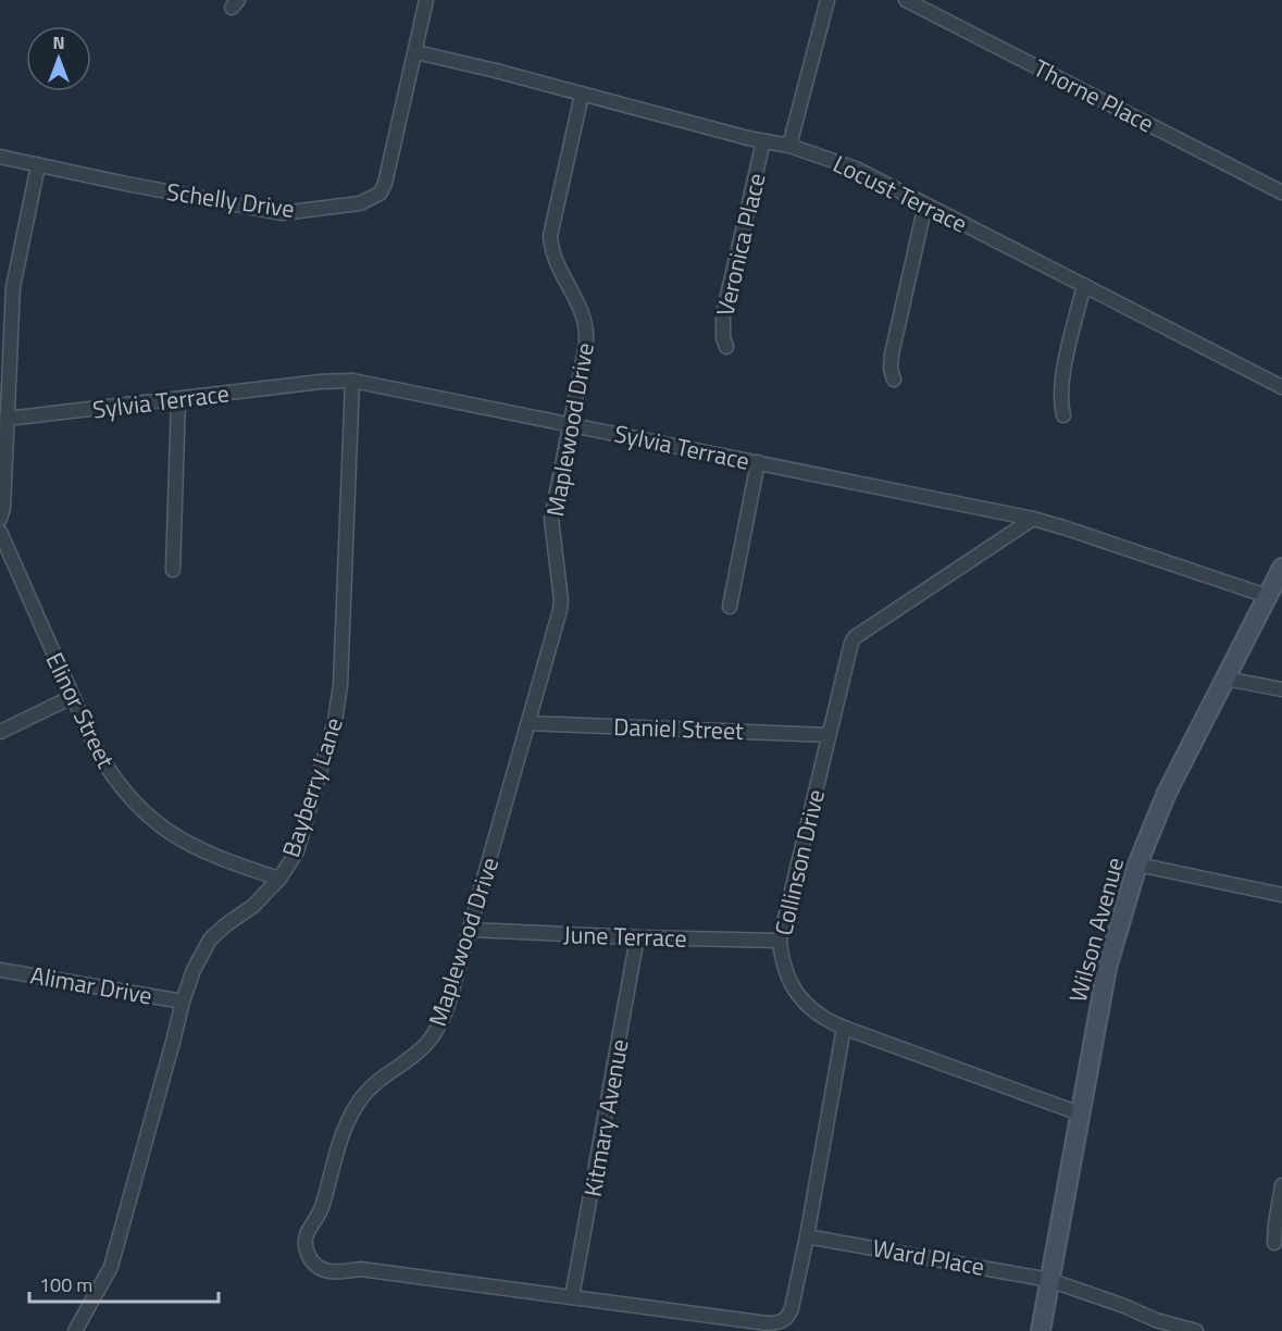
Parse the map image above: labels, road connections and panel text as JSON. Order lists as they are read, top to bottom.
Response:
{
  "streets": {
    "street": [
      "Thorne Place",
      "Locust Terrace",
      "Schelly Drive",
      "Veronica Place",
      "Sylvia Terrace",
      "Maplewood Drive",
      "Elinor Street",
      "Daniel Street",
      "Bayberry Lane",
      "Collinson Drive",
      "Wilson Avenue",
      "June Terrace",
      "Alimar Drive",
      "Kitmary Avenue",
      "Ward Place"
    ]
  },
  "crossings": [
    ["Locust Terrace", "Schelly Drive"],
    ["Locust Terrace", "Veronica Place"],
    ["Locust Terrace", "Maplewood Drive"],
    ["Sylvia Terrace", "Maplewood Drive"],
    ["Sylvia Terrace", "Bayberry Lane"],
    ["Sylvia Terrace", "Collinson Drive"],
    ["Sylvia Terrace", "Wilson Avenue"],
    ["Maplewood Drive", "Daniel Street"],
    ["Maplewood Drive", "Collinson Drive"],
    ["Maplewood Drive", "June Terrace"],
    ["Maplewood Drive", "Kitmary Avenue"],
    ["Maplewood Drive", "Ward Place"],
    ["Elinor Street", "Bayberry Lane"],
    ["Daniel Street", "Collinson Drive"],
    ["Bayberry Lane", "Alimar Drive"],
    ["Collinson Drive", "Wilson Avenue"],
    ["Collinson Drive", "June Terrace"],
    ["Wilson Avenue", "Ward Place"],
    ["June Terrace", "Kitmary Avenue"]
  ],
  "scale_bar": "100 m",
  "north": "top"
}
